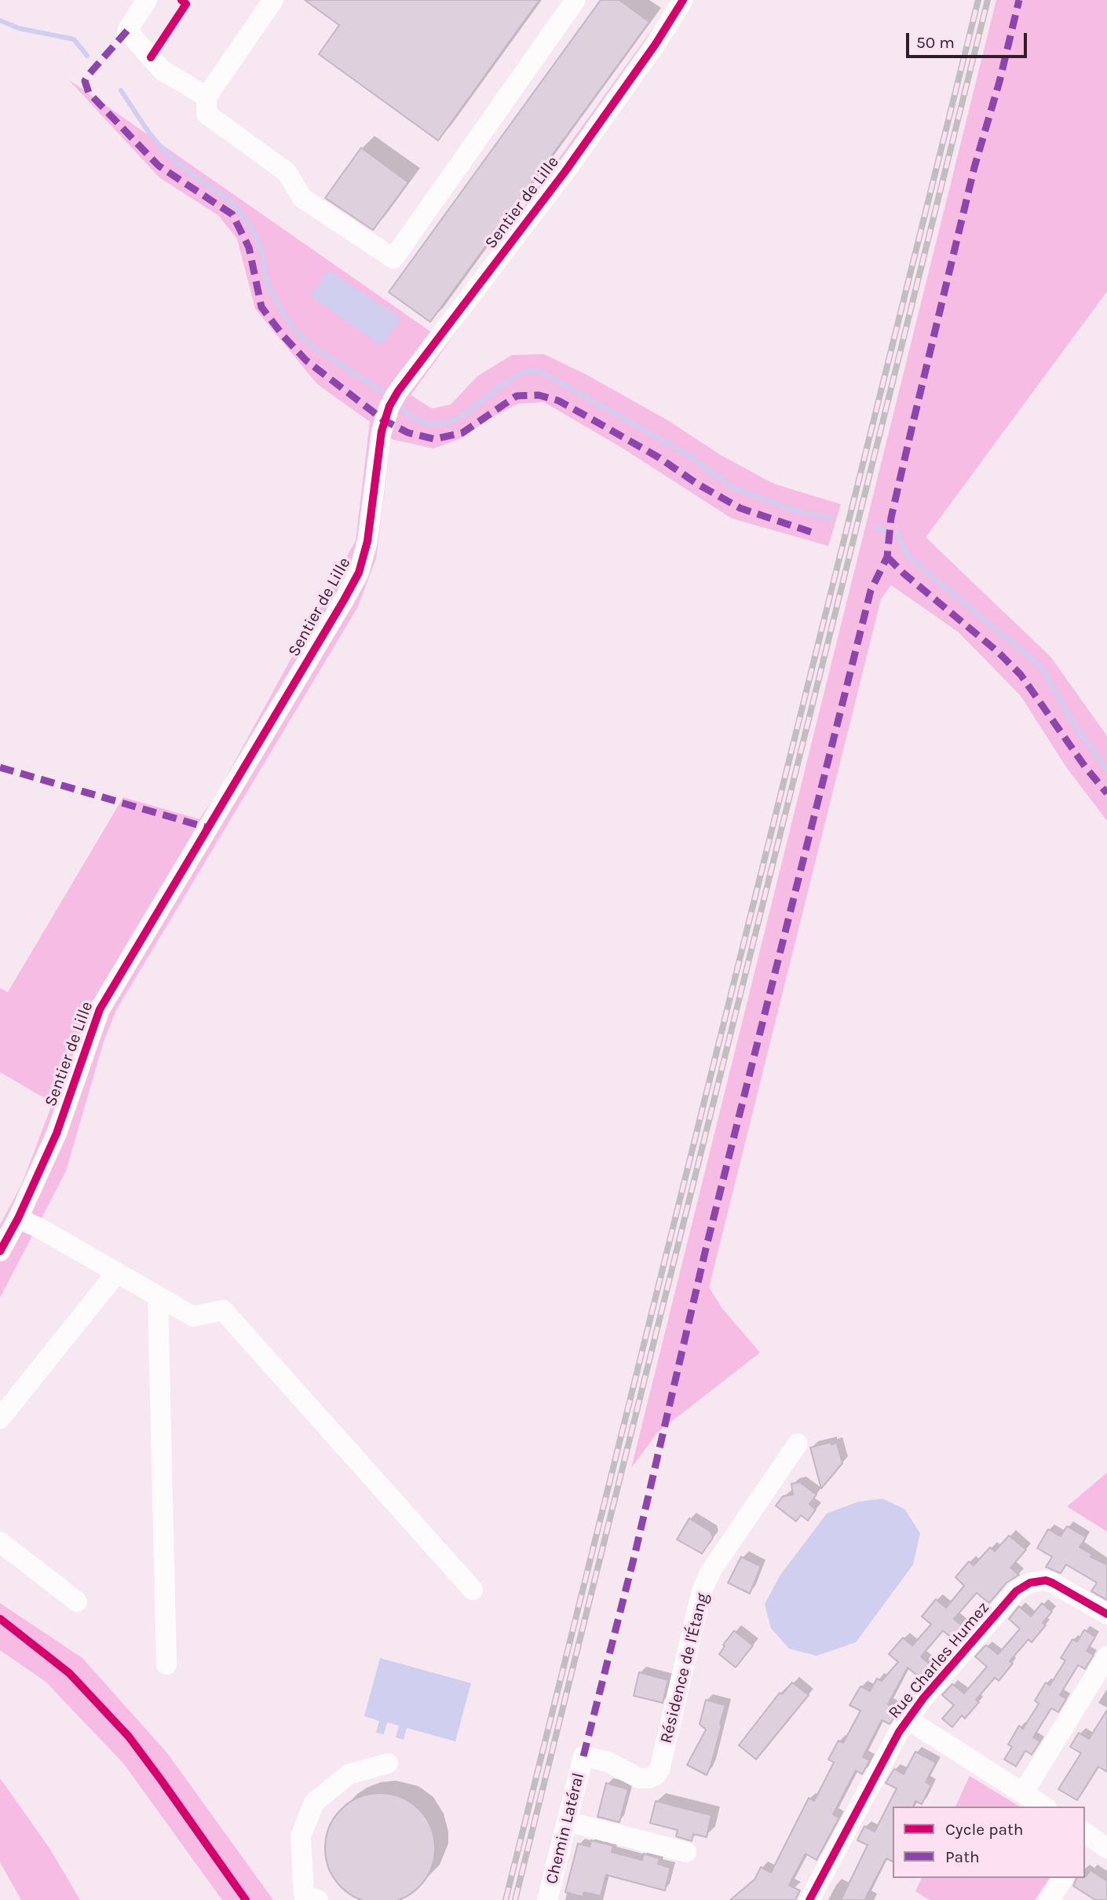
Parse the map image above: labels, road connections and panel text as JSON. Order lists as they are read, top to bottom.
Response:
{
  "streets": {
    "street": [
      "Sentier de Lille",
      "Rue Charles Humez",
      "Résidence de l'Étang",
      "Chemin Latéral"
    ]
  },
  "crossings": [
    ["Résidence de l'Étang", "Chemin Latéral"]
  ],
  "legend": ["Cycle path", "Path"],
  "scale_bar": "50 m"
}
